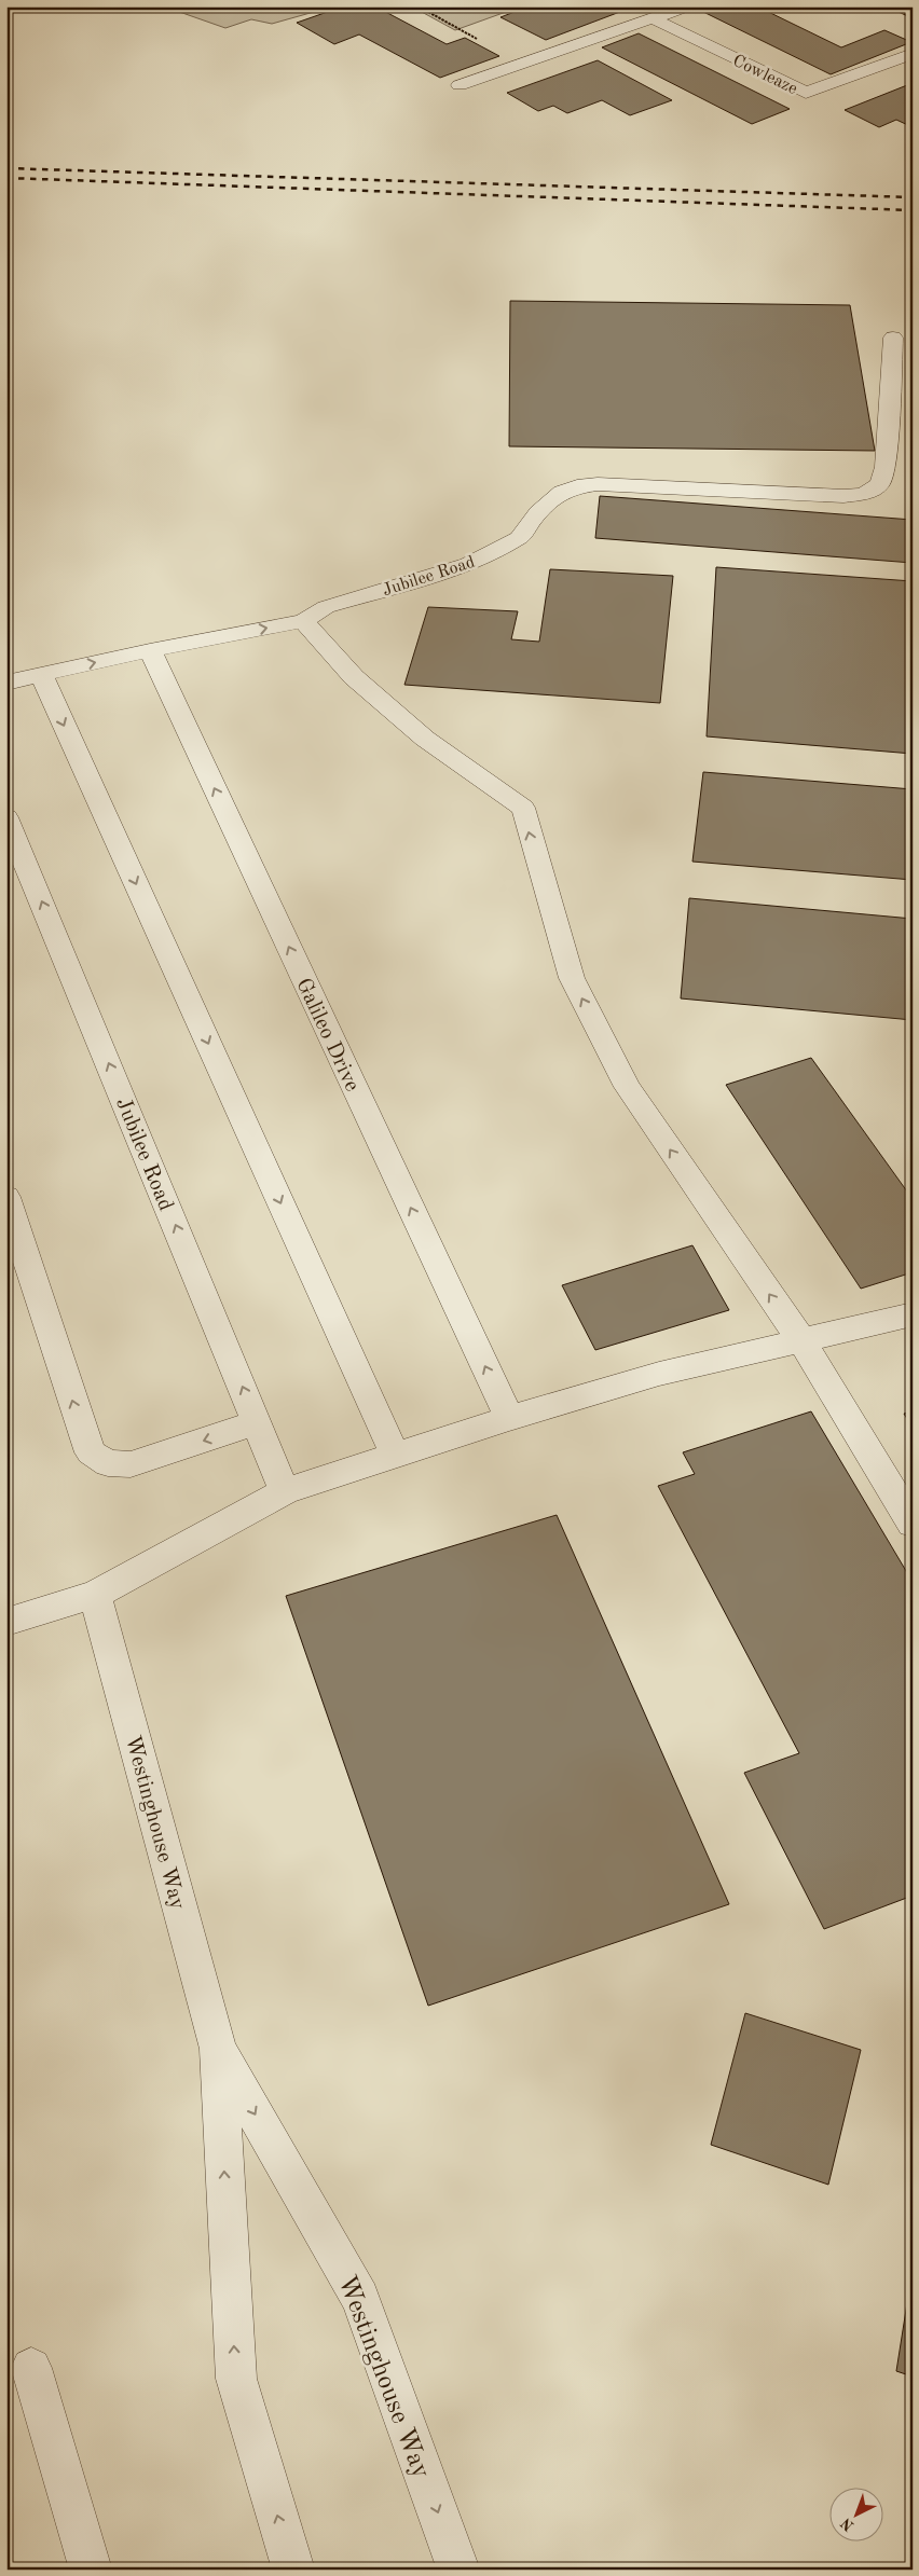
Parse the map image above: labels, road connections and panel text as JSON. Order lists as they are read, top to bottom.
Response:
{
  "streets": {
    "street": [
      "Cowleaze",
      "Jubilee Road",
      "Galileo Drive",
      "Westinghouse Way"
    ]
  },
  "crossings": [
    ["Jubilee Road", "Galileo Drive"]
  ],
  "north": "bottom left"
}
